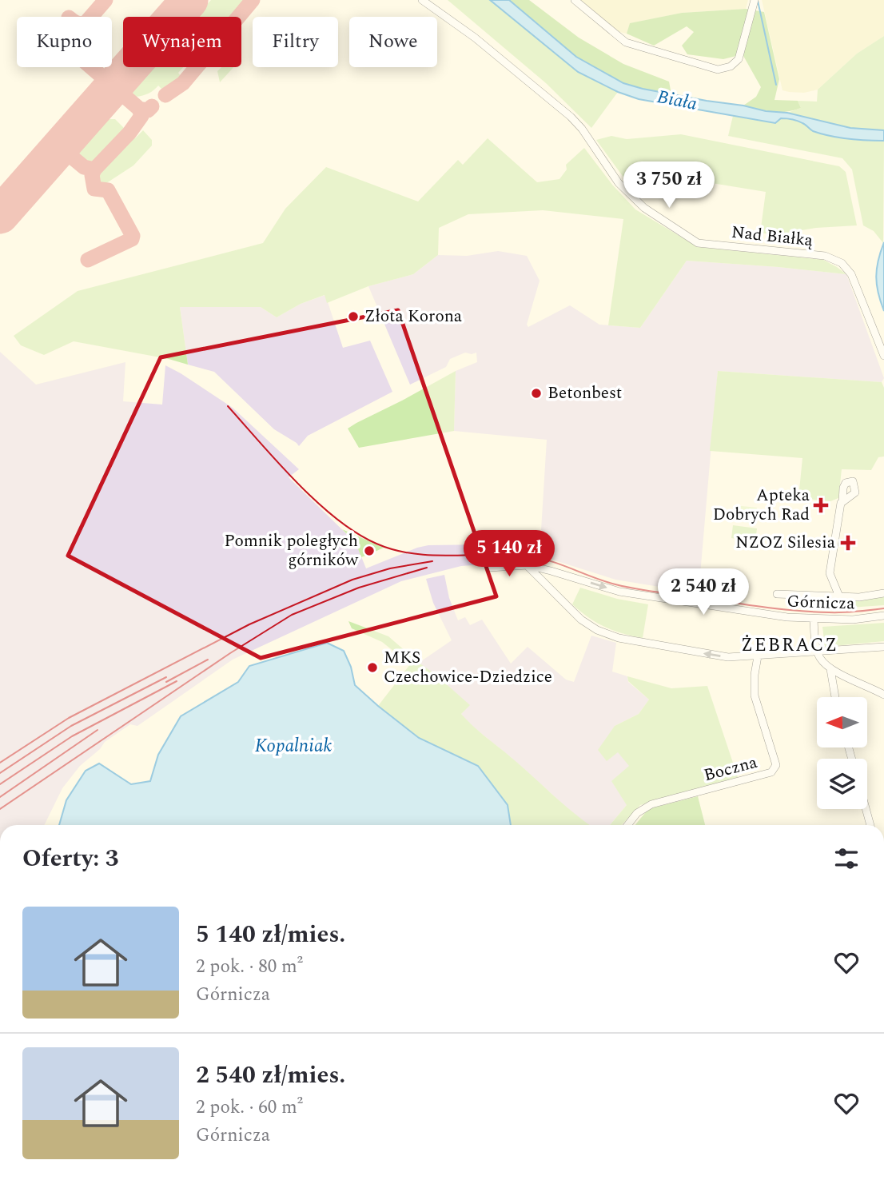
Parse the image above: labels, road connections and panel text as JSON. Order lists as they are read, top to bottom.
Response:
{
  "streets": {
    "street": ["Nad Białką", "Górnicza", "Boczna"]
  },
  "districts": ["ŻEBRACZ"],
  "water": ["Biała", "Kopalniak"],
  "places": {
    "other": [
      "Złota Korona",
      "Betonbest",
      "Pomnik poległych górników",
      "MKS Czechowice-Dziedzice"
    ],
    "health": ["Apteka Dobrych Rad", "NZOZ Silesia"]
  },
  "north": "left",
  "page": {
    "chip": [
      "Kupno",
      "Wynajem",
      "Filtry",
      "Nowe"
    ],
    "price": ["3 750 zł", "5 140 zł", "2 540 zł"],
    "heading": "Oferty: 3",
    "list": [
      {
        "name": "5 140 zł/mies.",
        "note": "2 pok. · 80 m² · Górnicza"
      },
      {
        "name": "2 540 zł/mies.",
        "note": "2 pok. · 60 m² · Górnicza"
      }
    ]
  }
}
